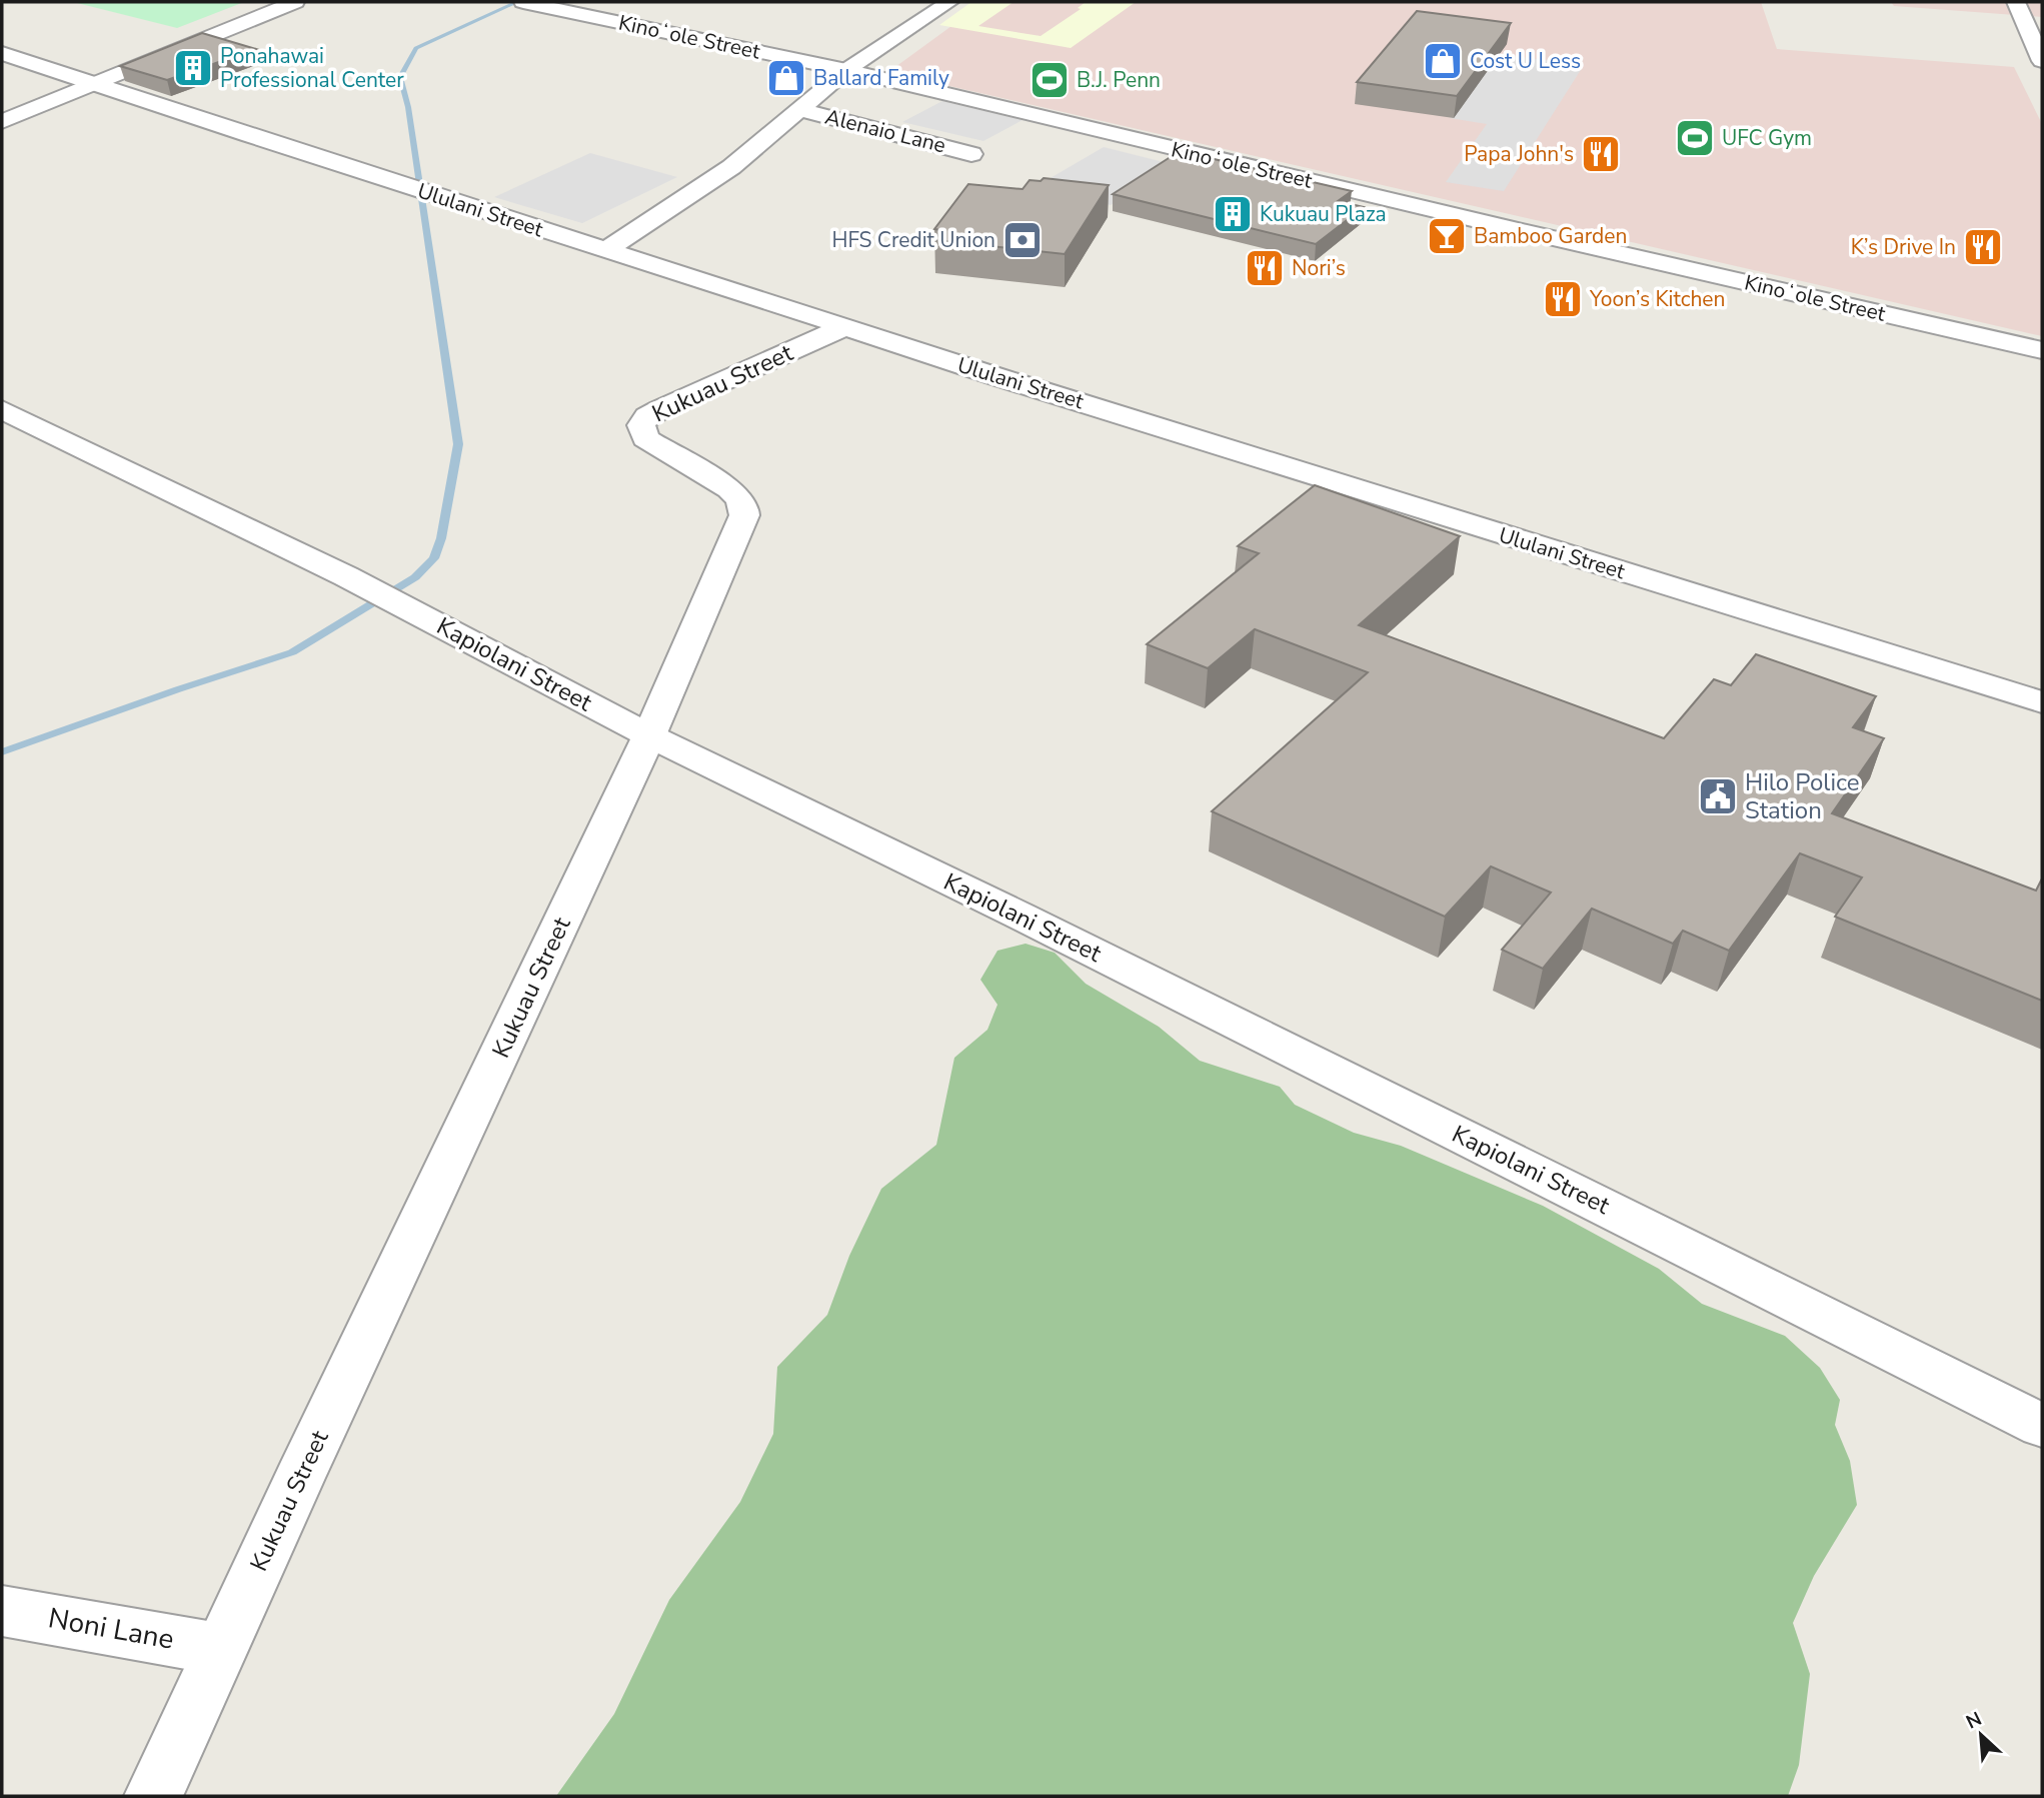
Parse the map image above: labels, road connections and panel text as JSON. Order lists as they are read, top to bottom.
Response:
{
  "streets": {
    "street": [
      "Kinoʻole Street",
      "Alenaio Lane",
      "Ululani Street",
      "Kukuau Street",
      "Kapiolani Street",
      "Noni Lane"
    ]
  },
  "crossings": [
    ["Ululani Street", "Kukuau Street"],
    ["Kukuau Street", "Kapiolani Street"],
    ["Kukuau Street", "Noni Lane"]
  ],
  "places": {
    "shop": ["Cost U Less", "Ballard Family"],
    "building": ["Ponahawai Professional Center", "Kukuau Plaza"],
    "sports": ["B.J. Penn", "UFC Gym"],
    "restaurant": [
      "Papa John's",
      "K’s Drive In",
      "Nori’s",
      "Yoon’s Kitchen"
    ],
    "bar": ["Bamboo Garden"],
    "bank": ["HFS Credit Union"],
    "public building": ["Hilo Police Station"]
  },
  "north": "top left"
}
